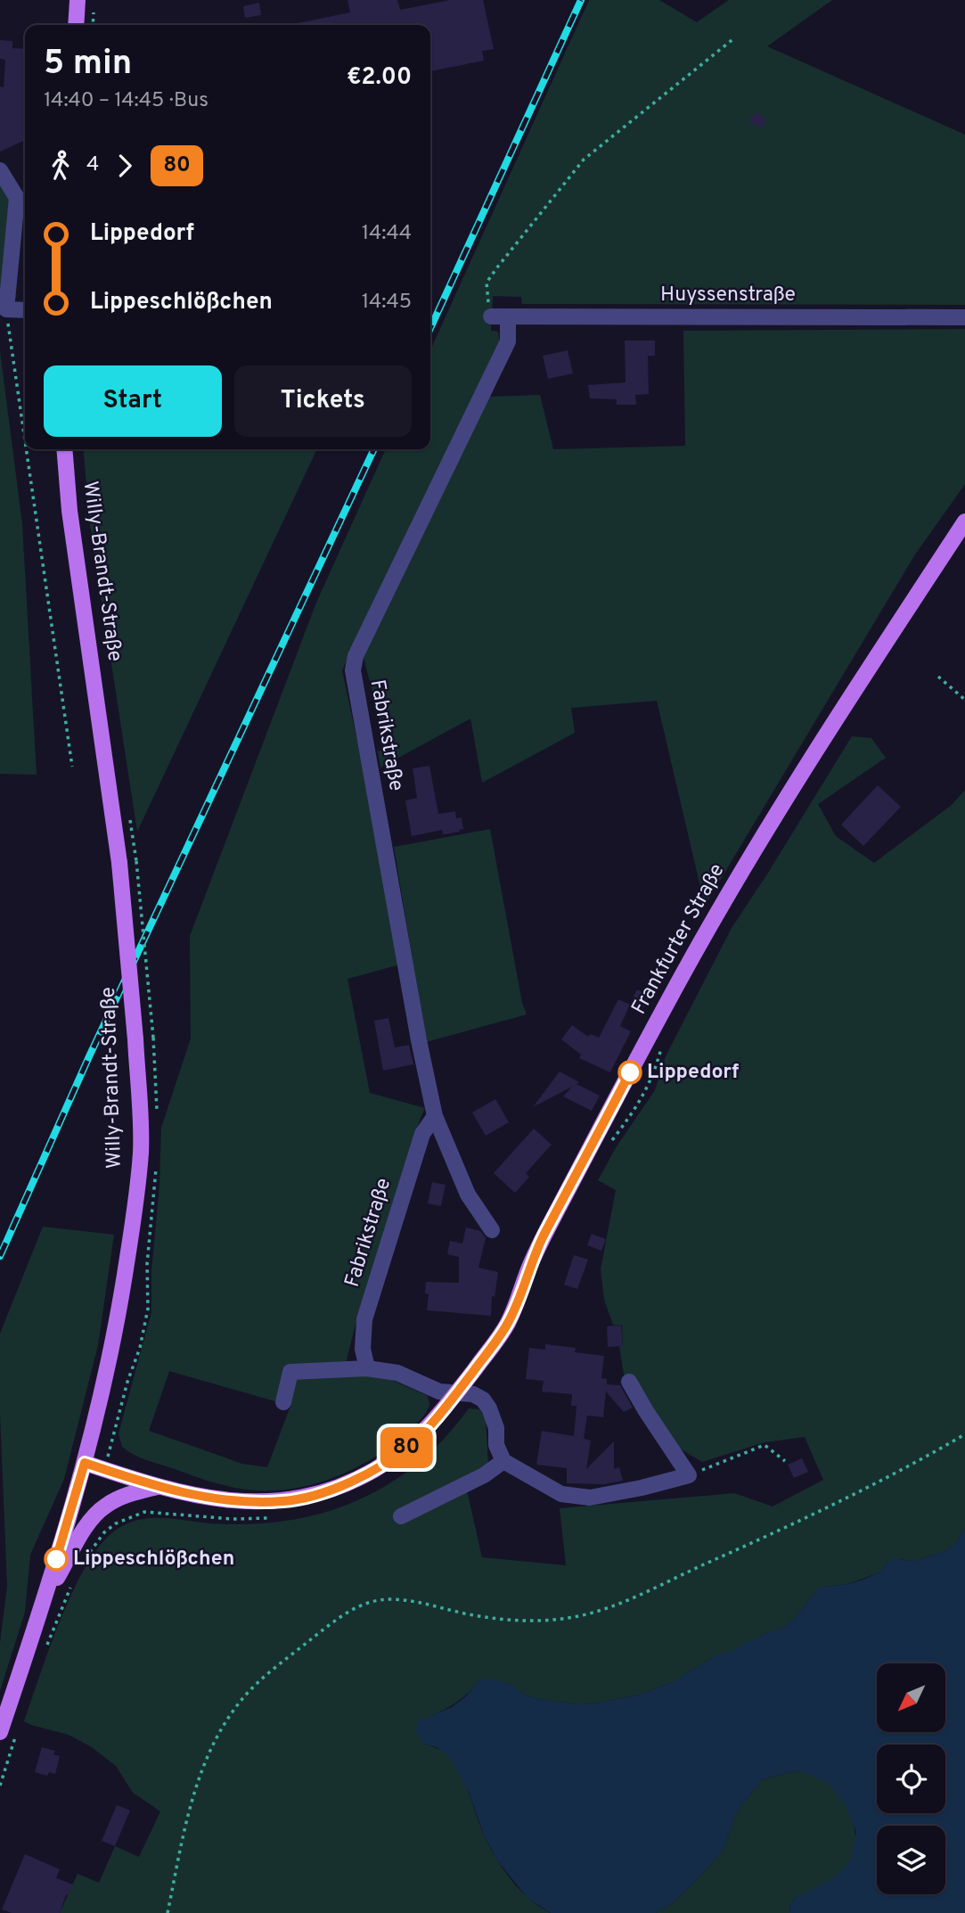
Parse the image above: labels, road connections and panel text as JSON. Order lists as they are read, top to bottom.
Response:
{
  "streets": {
    "main road": ["Willy-Brandt-Straße", "Frankfurter Straße"],
    "street": ["Huyssenstraße", "Fabrikstraße"]
  },
  "crossings": [
    ["Huyssenstraße", "Fabrikstraße"],
    ["Willy-Brandt-Straße", "Frankfurter Straße"]
  ],
  "places": ["Lippedorf", "Lippeschlößchen"],
  "lines": ["bus line 80"],
  "north": "bottom left",
  "page": {
    "on_map": "80",
    "heading": ["5 min", "14:40 – 14:45 · Bus", "€2.00"],
    "legs": ["4", "80"],
    "list": [
      {
        "name": "Lippedorf",
        "value": "14:44"
      },
      {
        "name": "Lippeschlößchen",
        "value": "14:45"
      }
    ],
    "buttons": ["Start", "Tickets"]
  }
}
